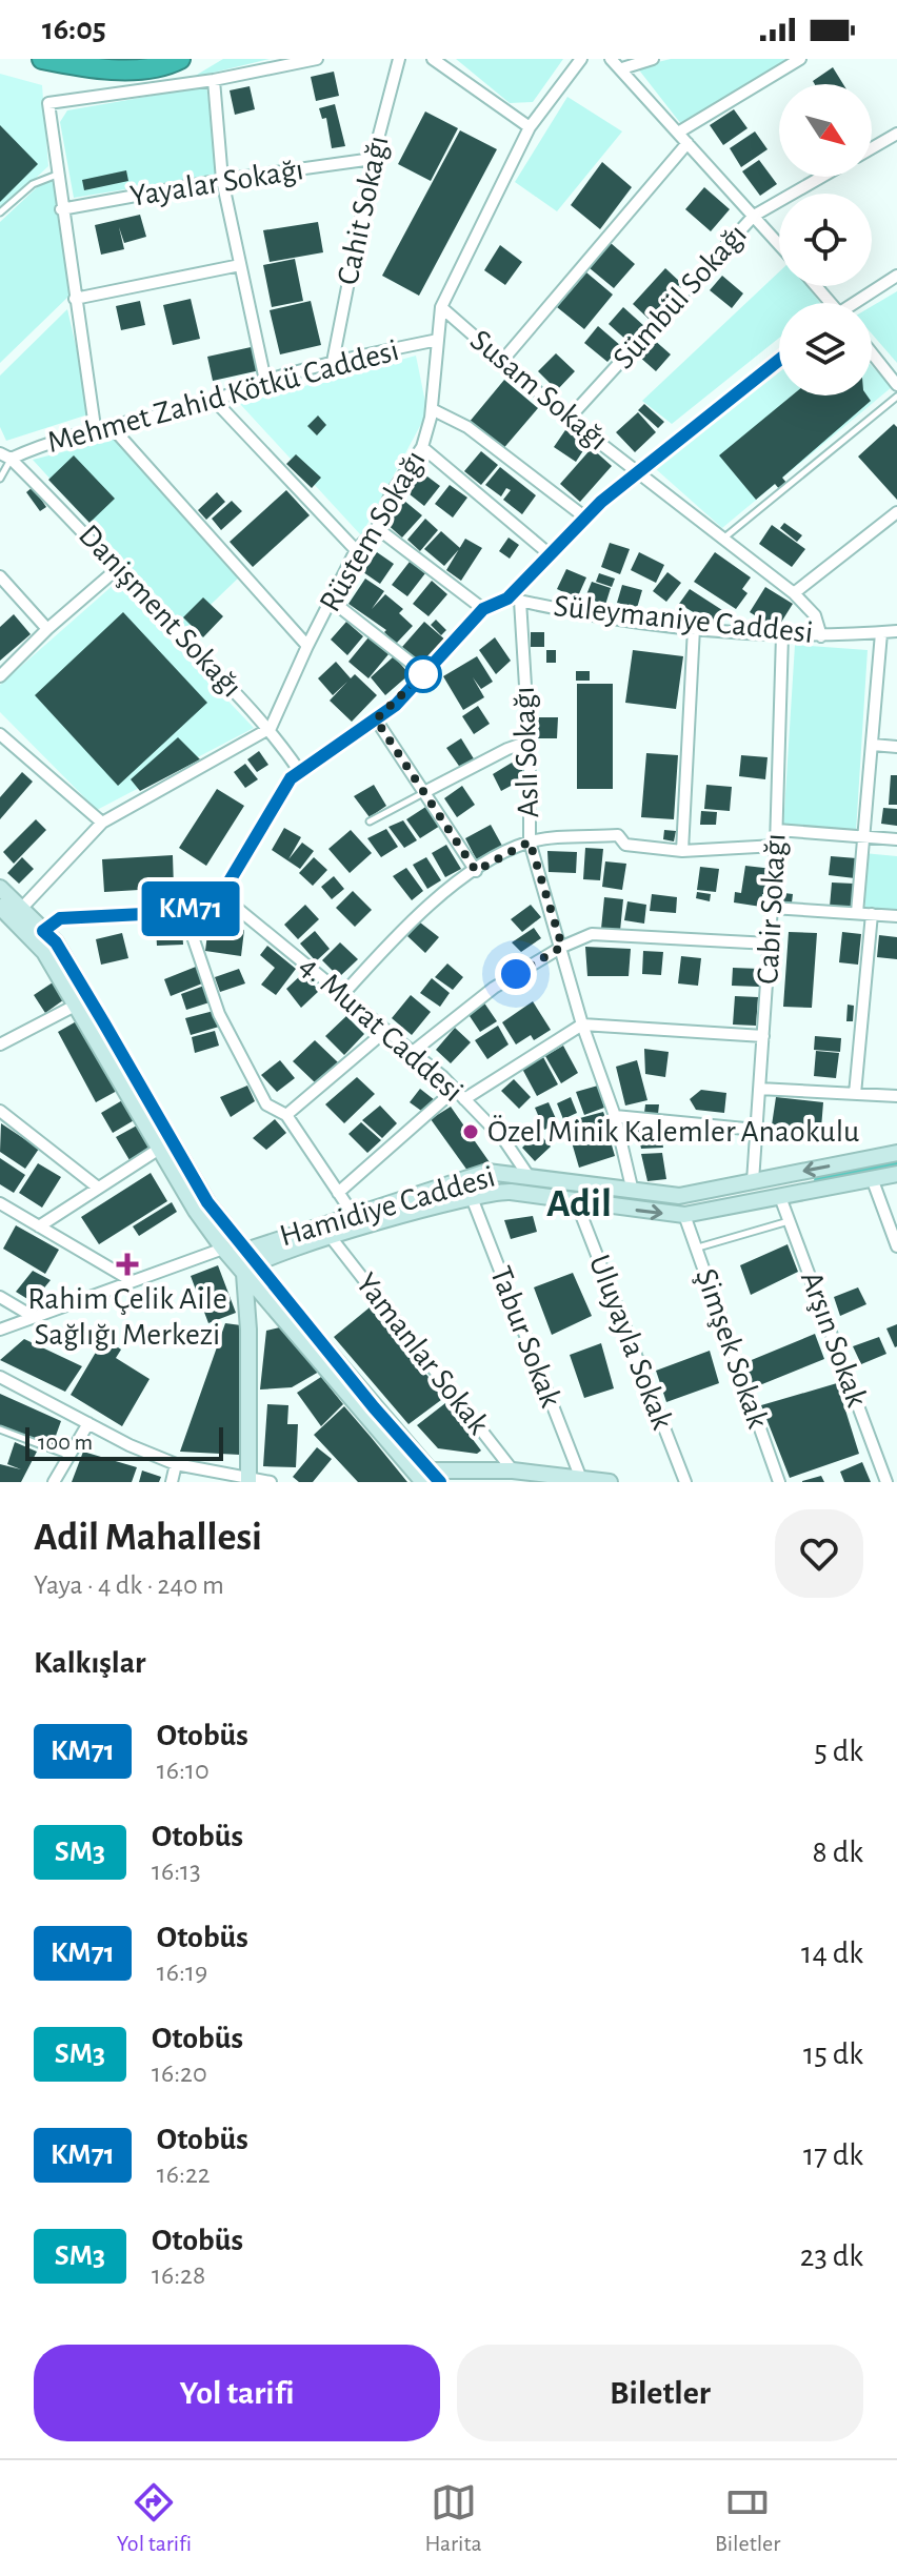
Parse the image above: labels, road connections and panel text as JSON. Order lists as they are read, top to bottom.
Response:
{
  "streets": {
    "street": [
      "Yayalar Sokağı",
      "Cahit Sokağı",
      "Sümbül Sokağı",
      "Susam Sokağı",
      "Mehmet Zahid Kötkü Caddesi",
      "Rüstem Sokağı",
      "Danişment Sokağı",
      "Süleymaniye Caddesi",
      "Aslı Sokağı",
      "Cabir Sokağı",
      "4. Murat Caddesi",
      "Hamidiye Caddesi",
      "Tabur Sokak",
      "Arşın Sokak",
      "Uluyayla Sokak",
      "Şimşek Sokak",
      "Yamanlar Sokak"
    ]
  },
  "crossings": [
    ["Yayalar Sokağı", "Cahit Sokağı"],
    ["Cahit Sokağı", "Mehmet Zahid Kötkü Caddesi"],
    ["Sümbül Sokağı", "Susam Sokağı"],
    ["Susam Sokağı", "Rüstem Sokağı"],
    ["Susam Sokağı", "Süleymaniye Caddesi"],
    ["Mehmet Zahid Kötkü Caddesi", "Rüstem Sokağı"],
    ["Mehmet Zahid Kötkü Caddesi", "Danişment Sokağı"],
    ["Rüstem Sokağı", "Danişment Sokağı"],
    ["Süleymaniye Caddesi", "Aslı Sokağı"],
    ["Süleymaniye Caddesi", "Cabir Sokağı"],
    ["Aslı Sokağı", "Hamidiye Caddesi"],
    ["Cabir Sokağı", "Hamidiye Caddesi"],
    ["4. Murat Caddesi", "Hamidiye Caddesi"],
    ["Hamidiye Caddesi", "Tabur Sokak"],
    ["Hamidiye Caddesi", "Arşın Sokak"],
    ["Hamidiye Caddesi", "Uluyayla Sokak"],
    ["Hamidiye Caddesi", "Şimşek Sokak"],
    ["Hamidiye Caddesi", "Yamanlar Sokak"]
  ],
  "districts": ["Adil"],
  "places": {
    "other": ["Özel Minik Kalemler Anaokulu"],
    "health": ["Rahim Çelik Aile Sağlığı Merkezi"]
  },
  "lines": ["bus line KM71"],
  "scale_bar": "100 m",
  "north": "bottom right",
  "page": {
    "status": "16:05",
    "on_map": "KM71",
    "scale": "100 m",
    "heading": [
      ["Adil Mahallesi", "Yaya · 4 dk · 240 m"],
      "Kalkışlar"
    ],
    "list": [
      {
        "mark": "KM71",
        "name": "Otobüs",
        "note": "16:10",
        "value": "5 dk"
      },
      {
        "mark": "SM3",
        "name": "Otobüs",
        "note": "16:13",
        "value": "8 dk"
      },
      {
        "mark": "KM71",
        "name": "Otobüs",
        "note": "16:19",
        "value": "14 dk"
      },
      {
        "mark": "SM3",
        "name": "Otobüs",
        "note": "16:20",
        "value": "15 dk"
      },
      {
        "mark": "KM71",
        "name": "Otobüs",
        "note": "16:22",
        "value": "17 dk"
      },
      {
        "mark": "SM3",
        "name": "Otobüs",
        "note": "16:28",
        "value": "23 dk"
      }
    ],
    "buttons": ["Yol tarifi", "Biletler"],
    "tabs": ["Yol tarifi", "Harita", "Biletler"]
  }
}
